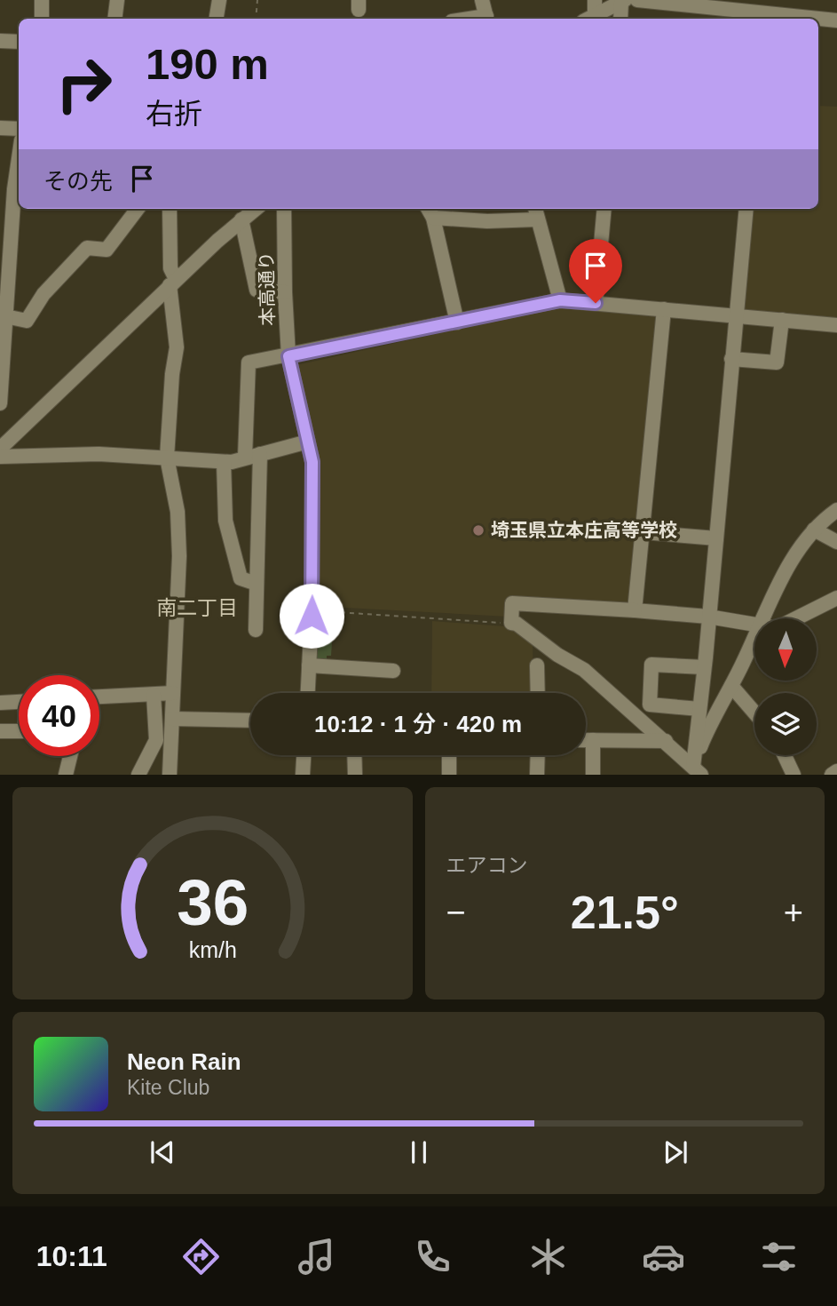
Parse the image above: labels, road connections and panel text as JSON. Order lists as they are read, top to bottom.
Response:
{
  "streets": {
    "street": ["本高通り"]
  },
  "districts": ["南二丁目"],
  "places": ["埼玉県立本庄高等学校"],
  "north": "bottom",
  "page": {
    "turn": ["190 m", "右折"],
    "then": "その先",
    "limit": "40",
    "trip": "10:12 · 1 分 · 420 m",
    "tile": "エアコン",
    "heat": ["−", "21.5°", "+"],
    "song": ["Neon Rain", "Kite Club"],
    "tabs": "10:11",
    "gauge": ["36", "km/h"]
  }
}
